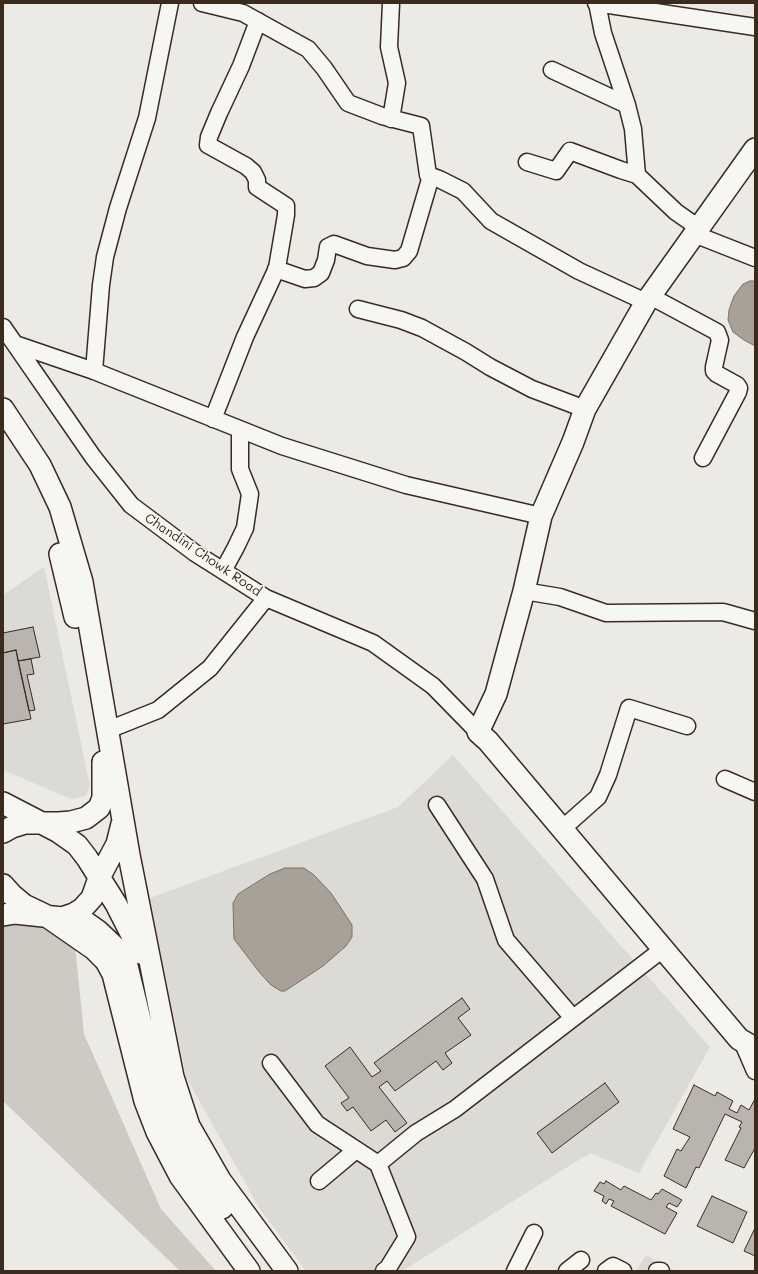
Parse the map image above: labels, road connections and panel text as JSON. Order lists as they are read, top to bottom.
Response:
{
  "streets": {
    "street": ["Chandini Chowk Road"]
  }
}
